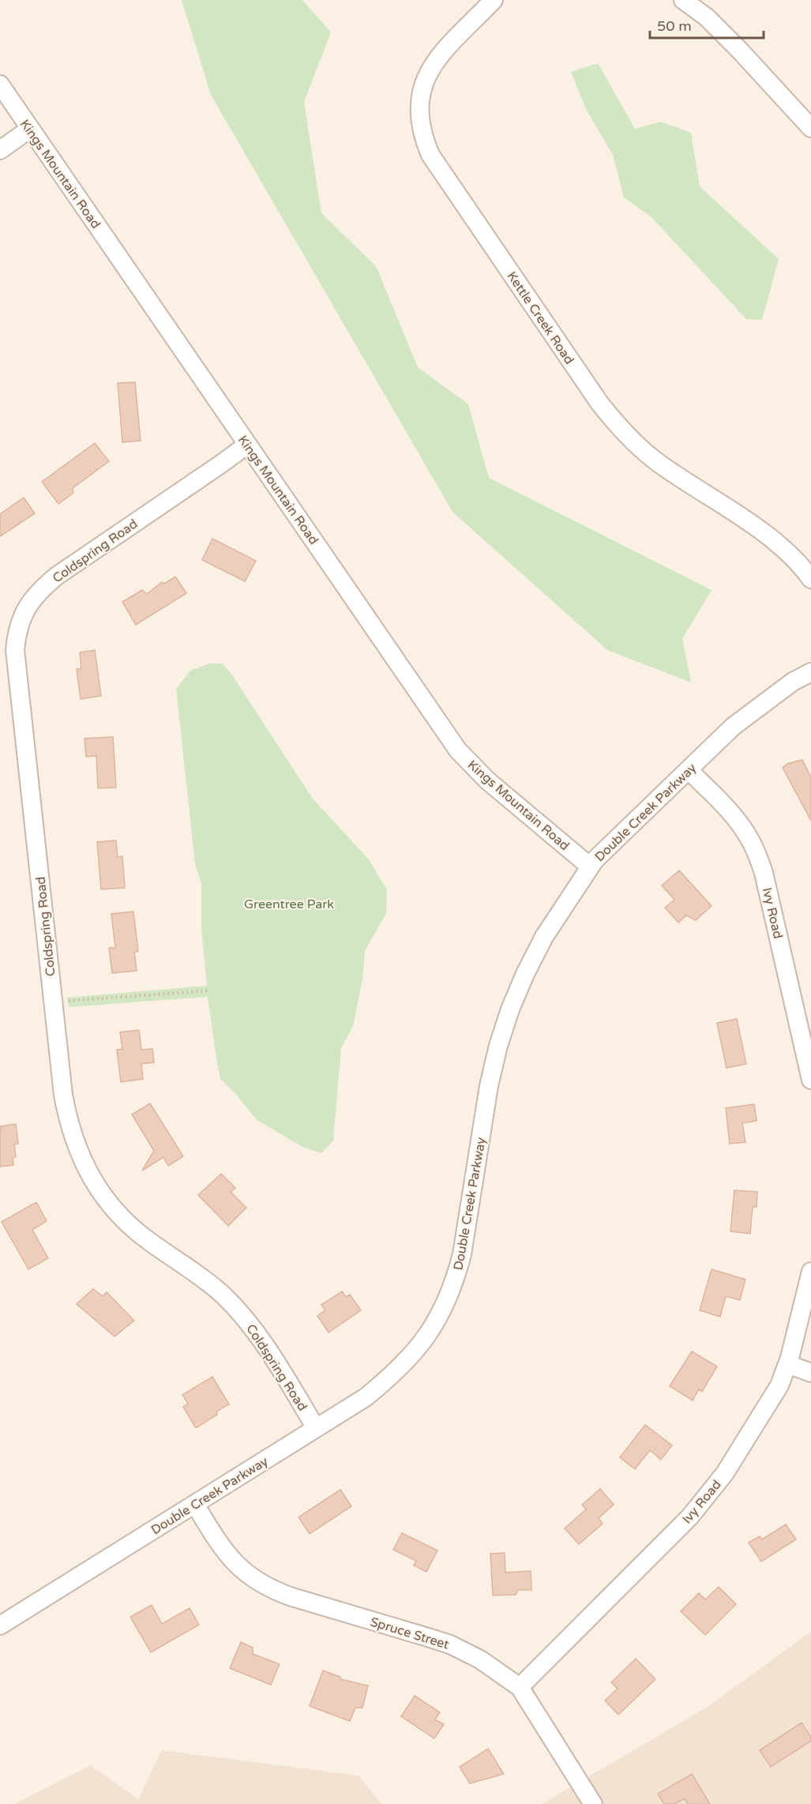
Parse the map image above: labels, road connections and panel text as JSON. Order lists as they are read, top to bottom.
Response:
{
  "streets": {
    "street": [
      "Kings Mountain Road",
      "Kettle Creek Road",
      "Coldspring Road",
      "Double Creek Parkway",
      "Ivy Road",
      "Spruce Street"
    ]
  },
  "crossings": [
    ["Kings Mountain Road", "Coldspring Road"],
    ["Kings Mountain Road", "Double Creek Parkway"],
    ["Coldspring Road", "Double Creek Parkway"],
    ["Double Creek Parkway", "Ivy Road"],
    ["Double Creek Parkway", "Spruce Street"],
    ["Ivy Road", "Spruce Street"]
  ],
  "parks": ["Greentree Park"],
  "scale_bar": "50 m"
}
